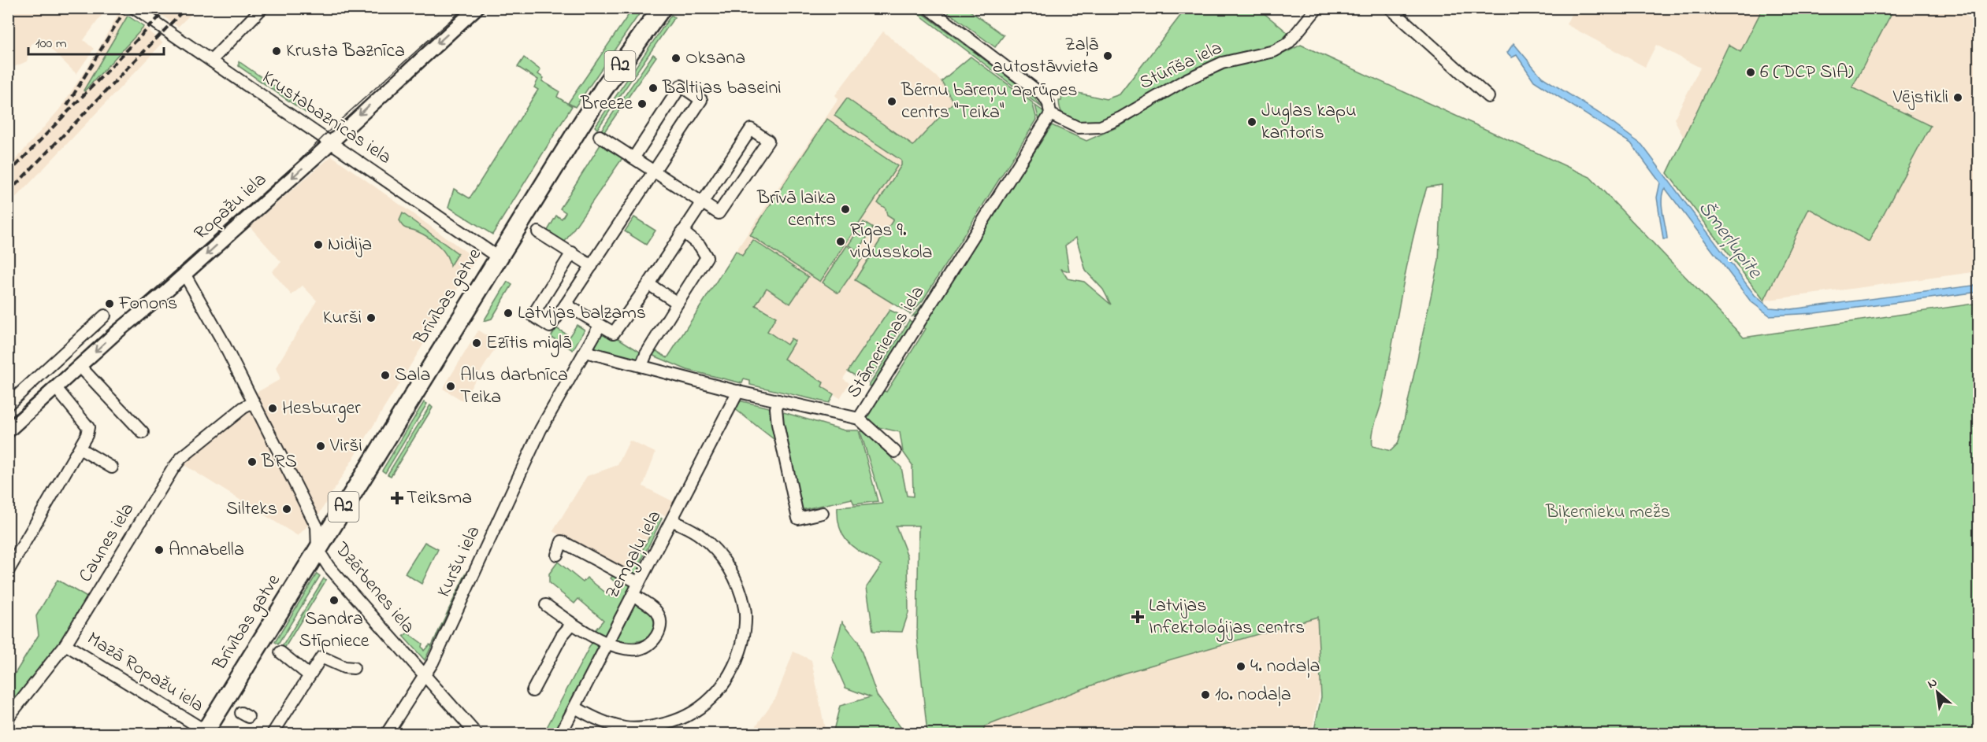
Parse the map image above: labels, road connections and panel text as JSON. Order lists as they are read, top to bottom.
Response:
{
  "streets": {
    "highway": ["A2", "Brīvības gatve"],
    "street": [
      "Stūrīša iela",
      "Krustabaznīcas iela",
      "Ropažu iela",
      "Stāmerienas iela",
      "Caunes iela",
      "Zemgaļu iela",
      "Kuršu iela",
      "Dzērbenes iela",
      "Mazā Ropažu iela"
    ]
  },
  "crossings": [
    ["Stūrīša iela", "Stāmerienas iela"],
    ["Krustabaznīcas iela", "Ropažu iela"],
    ["Krustabaznīcas iela", "Brīvības gatve"],
    ["Ropažu iela", "Dzērbenes iela"],
    ["Brīvības gatve", "Dzērbenes iela"],
    ["Brīvības gatve", "Mazā Ropažu iela"],
    ["Stāmerienas iela", "Zemgaļu iela"],
    ["Stāmerienas iela", "Kuršu iela"],
    ["Caunes iela", "Dzērbenes iela"],
    ["Caunes iela", "Mazā Ropažu iela"],
    ["Kuršu iela", "Dzērbenes iela"]
  ],
  "one_way": ["Ropažu iela"],
  "water": ["Šmerļupīte"],
  "parks": ["Biķernieku mežs"],
  "places": {
    "other": [
      "Krusta Baznīca",
      "Zaļā autostāvvieta",
      "Oksana",
      "6 (DCP SIA)",
      "Baltijas baseini",
      "Vējstikli",
      "Bērnu bāreņu aprūpes centrs \"Teika\"",
      "Breeze",
      "Juglas kapu kantoris",
      "Brīvā laika centrs",
      "Rīgas 9. vidusskola",
      "Nidija",
      "Fonons",
      "Latvijas balzams",
      "Kurši",
      "Ezītis miglā",
      "Sala",
      "Alus darbnīca Teika",
      "Hesburger",
      "Virši",
      "BRS",
      "Silteks",
      "Annabella",
      "Sandra Stīpniece",
      "4. nodaļa",
      "10. nodaļa"
    ],
    "health": ["Teiksma", "Latvijas Infektoloģijas centrs"]
  },
  "scale_bar": "100 m",
  "north": "top left"
}
